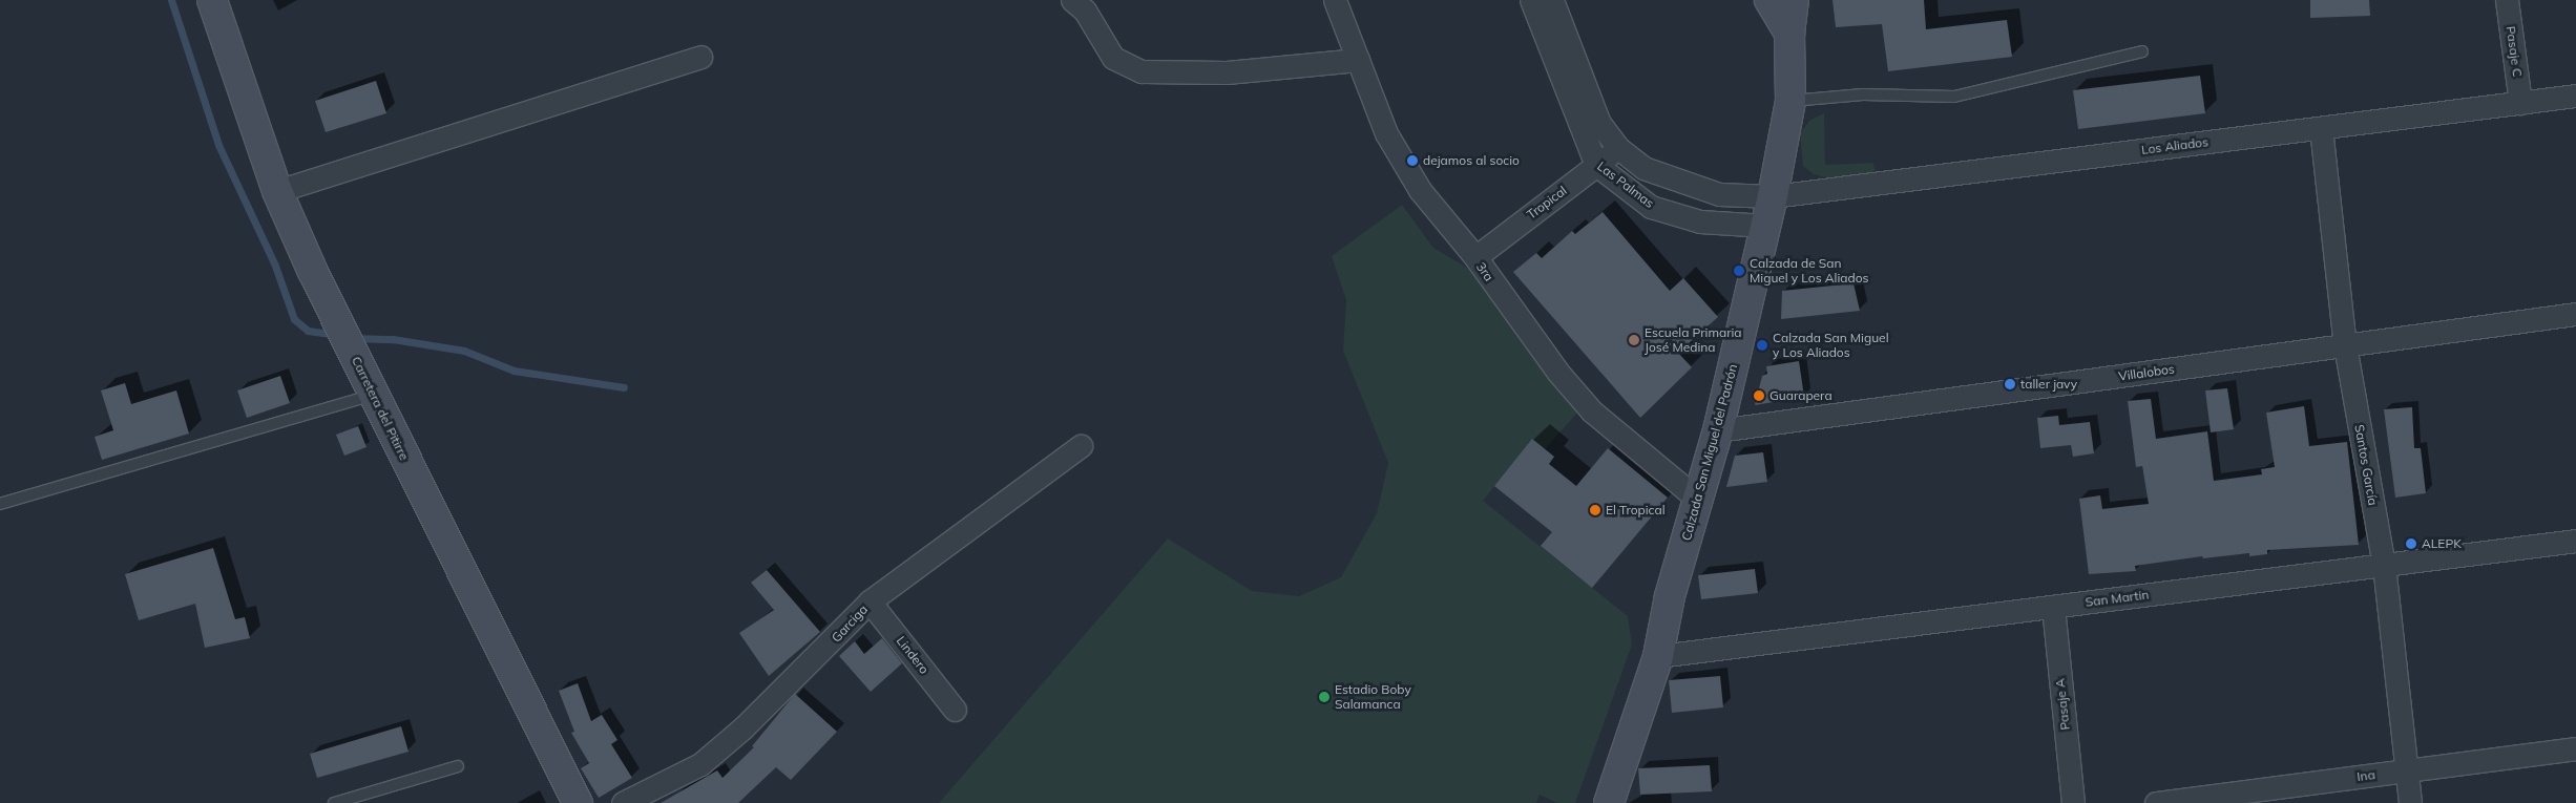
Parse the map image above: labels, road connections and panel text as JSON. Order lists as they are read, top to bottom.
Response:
{
  "streets": {
    "main road": ["Carretera del Pitirre", "Calzada San Miguel del Padrón"],
    "street": [
      "Pasaje C",
      "Los Aliados",
      "Las Palmas",
      "Tropical",
      "3ra",
      "Villalobos",
      "Santos García",
      "San Martin",
      "Garciga",
      "Lindero",
      "Pasaje A",
      "Ina"
    ]
  },
  "crossings": [
    ["Pasaje C", "Los Aliados"],
    ["Los Aliados", "Las Palmas"],
    ["Los Aliados", "Calzada San Miguel del Padrón"],
    ["Los Aliados", "Santos García"],
    ["Las Palmas", "Tropical"],
    ["Las Palmas", "Calzada San Miguel del Padrón"],
    ["Tropical", "3ra"],
    ["3ra", "Calzada San Miguel del Padrón"],
    ["Villalobos", "Calzada San Miguel del Padrón"],
    ["Villalobos", "Santos García"],
    ["Calzada San Miguel del Padrón", "San Martin"],
    ["Santos García", "San Martin"],
    ["Santos García", "Ina"],
    ["San Martin", "Pasaje A"],
    ["Garciga", "Lindero"]
  ],
  "places": [
    "dejamos al socio",
    "Calzada de San Miguel y Los Aliados",
    "Escuela Primaria José Medina",
    "Calzada San Miguel y Los Aliados",
    "taller javy",
    "Guarapera",
    "El Tropical",
    "ALEPK",
    "Estadio Boby Salamanca"
  ]
}
